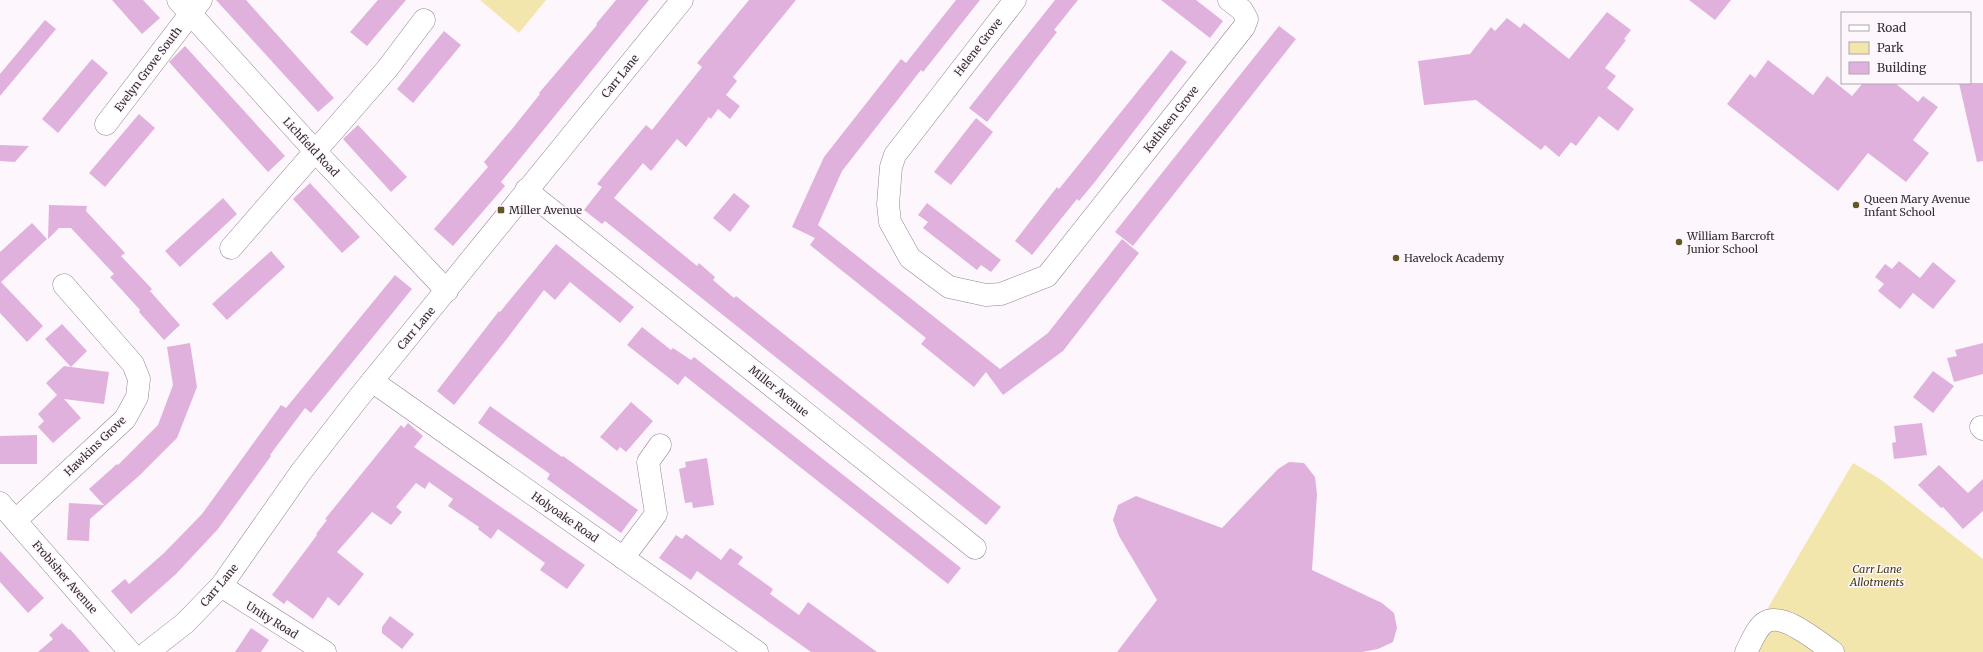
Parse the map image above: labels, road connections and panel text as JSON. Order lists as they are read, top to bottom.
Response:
{
  "streets": {
    "street": [
      "Helene Grove",
      "Evelyn Grove South",
      "Carr Lane",
      "Kathleen Grove",
      "Lichfield Road",
      "Miller Avenue",
      "Hawkins Grove",
      "Holyoake Road",
      "Frobisher Avenue",
      "Unity Road"
    ]
  },
  "crossings": [
    ["Helene Grove", "Kathleen Grove"],
    ["Evelyn Grove South", "Lichfield Road"],
    ["Carr Lane", "Lichfield Road"],
    ["Carr Lane", "Miller Avenue"],
    ["Carr Lane", "Holyoake Road"],
    ["Carr Lane", "Unity Road"],
    ["Hawkins Grove", "Frobisher Avenue"]
  ],
  "parks": ["Carr Lane Allotments"],
  "places": {
    "other": ["Queen Mary Avenue Infant School", "William Barcroft Junior School", "Havelock Academy"],
    "transit": ["Miller Avenue"]
  },
  "legend": ["Road", "Park", "Building"]
}
